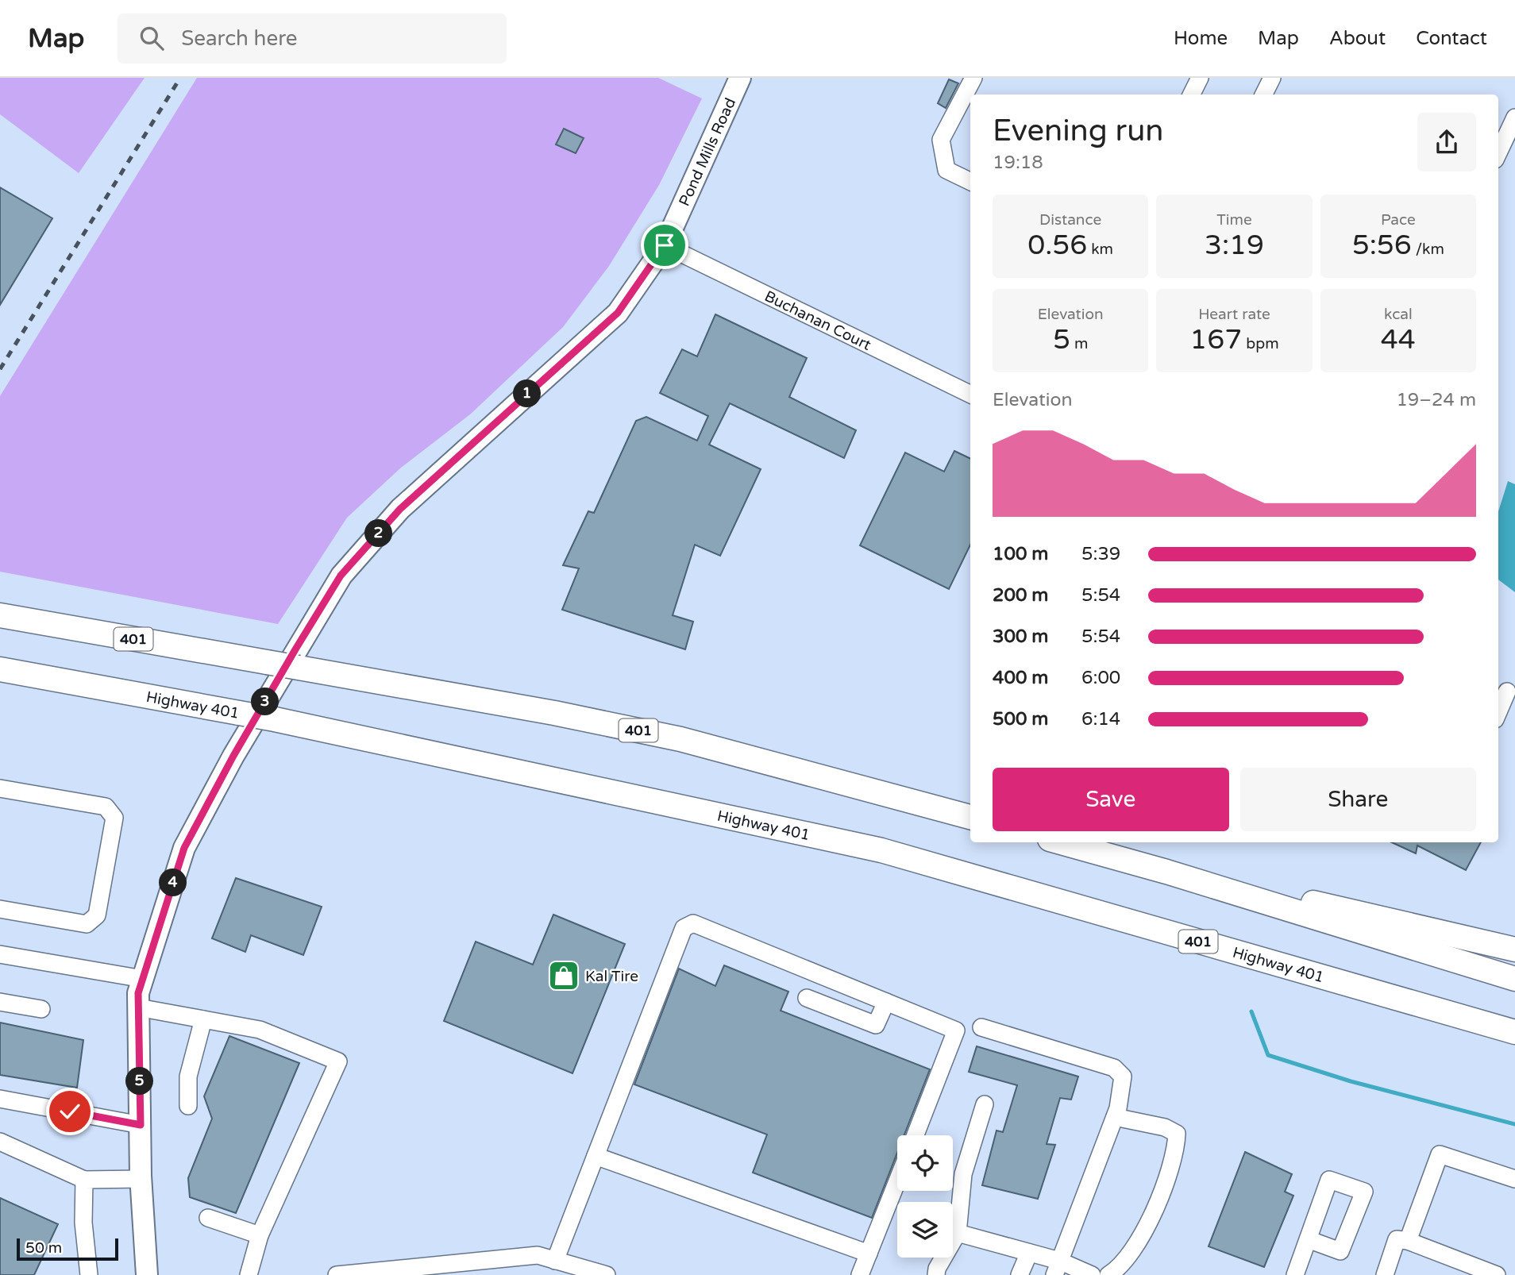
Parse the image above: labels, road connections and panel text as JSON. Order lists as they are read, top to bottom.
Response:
{
  "streets": {
    "highway": ["401", "Highway 401"],
    "main road": ["Pond Mills Road"],
    "street": ["Buchanan Court"]
  },
  "crossings": [
    ["Pond Mills Road", "Buchanan Court"]
  ],
  "places": {
    "shop": ["Kal Tire"]
  },
  "scale_bar": "50 m",
  "page": {
    "header": "Map",
    "search": "Search here",
    "nav": [
      "Home",
      "Map",
      "About",
      "Contact"
    ],
    "heading": ["Evening run", "19:18"],
    "stats": [
      ["Distance", "0.56 km"],
      ["Time", "3:19"],
      ["Pace", "5:56 /km"],
      ["Elevation", "5 m"],
      ["Heart rate", "167 bpm"],
      ["kcal", "44"]
    ],
    "chart": ["Elevation", "19–24 m"],
    "pins": [
      "1",
      "2",
      "3",
      "4",
      "5"
    ],
    "list": [
      {
        "name": "100 m",
        "note": "5:39"
      },
      {
        "name": "200 m",
        "note": "5:54"
      },
      {
        "name": "300 m",
        "note": "5:54"
      },
      {
        "name": "400 m",
        "note": "6:00"
      },
      {
        "name": "500 m",
        "note": "6:14"
      }
    ],
    "buttons": ["Save", "Share"],
    "scale": "50 m"
  }
}
